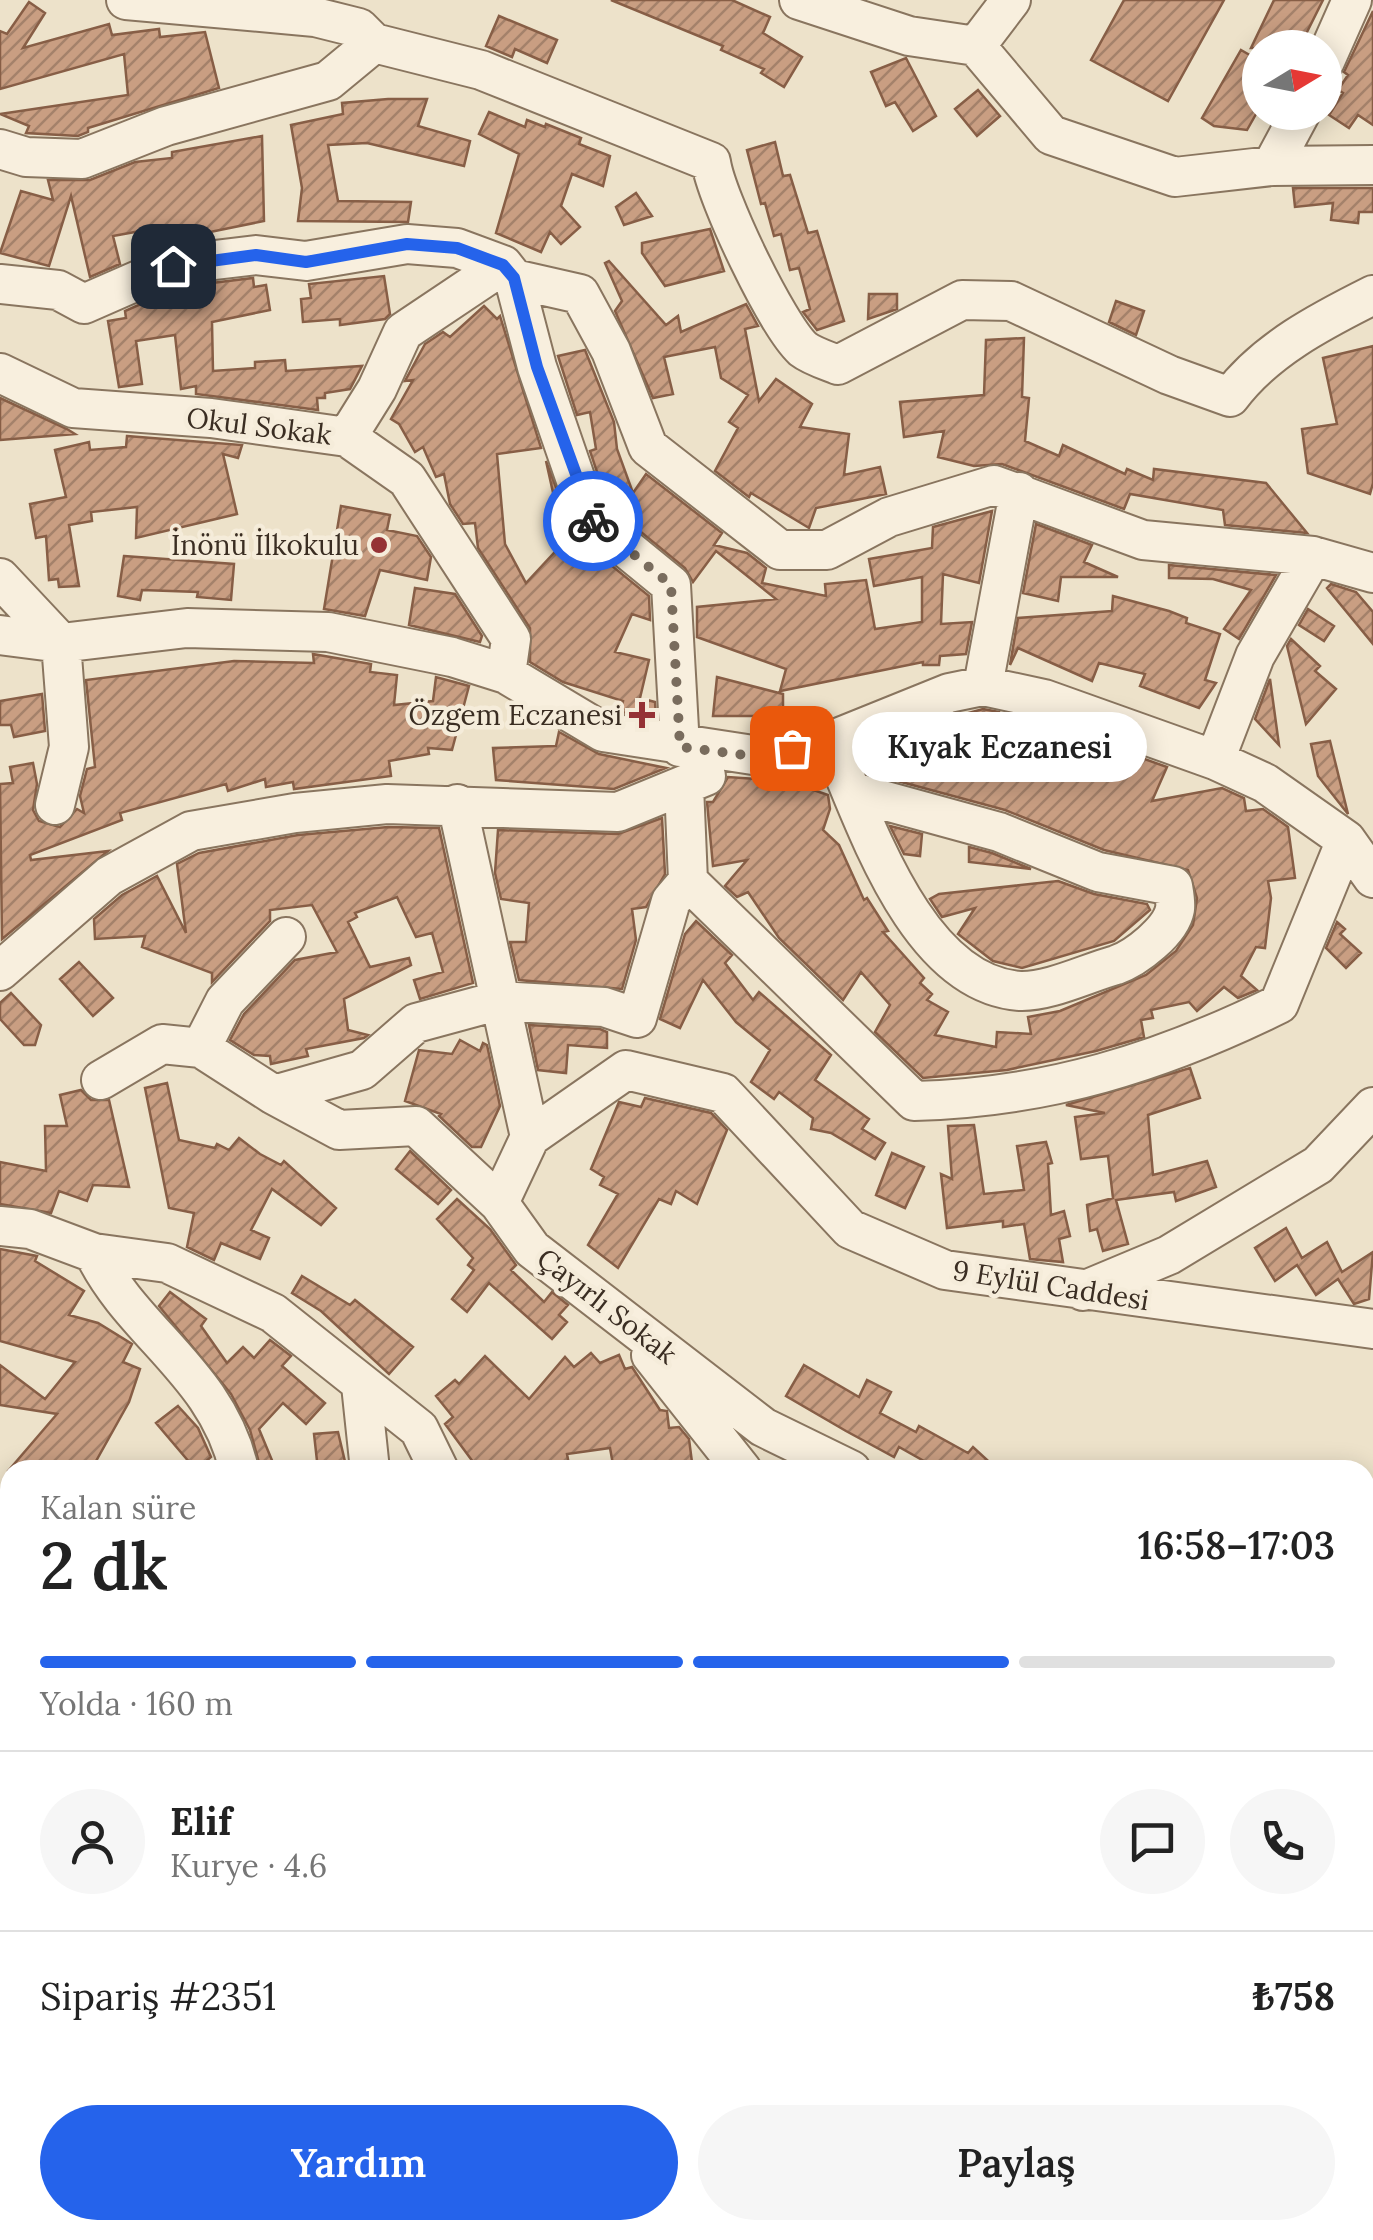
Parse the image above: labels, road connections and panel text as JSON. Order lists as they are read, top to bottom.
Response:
{
  "streets": {
    "street": ["Okul Sokak", "9 Eylül Caddesi", "Çayırlı Sokak"]
  },
  "places": {
    "other": ["İnönü İlkokulu", "Kıyak Eczanesi"],
    "health": ["Özgem Eczanesi"]
  },
  "north": "right",
  "page": {
    "bubble": "Kıyak Eczanesi",
    "heading": ["2 dk", "Kalan süre", "16:58–17:03"],
    "panel": [
      "Elif",
      "Kurye · 4.6",
      "Sipariş #2351",
      "₺758"
    ],
    "bar": "Yolda · 160 m",
    "buttons": ["Yardım", "Paylaş"]
  }
}
